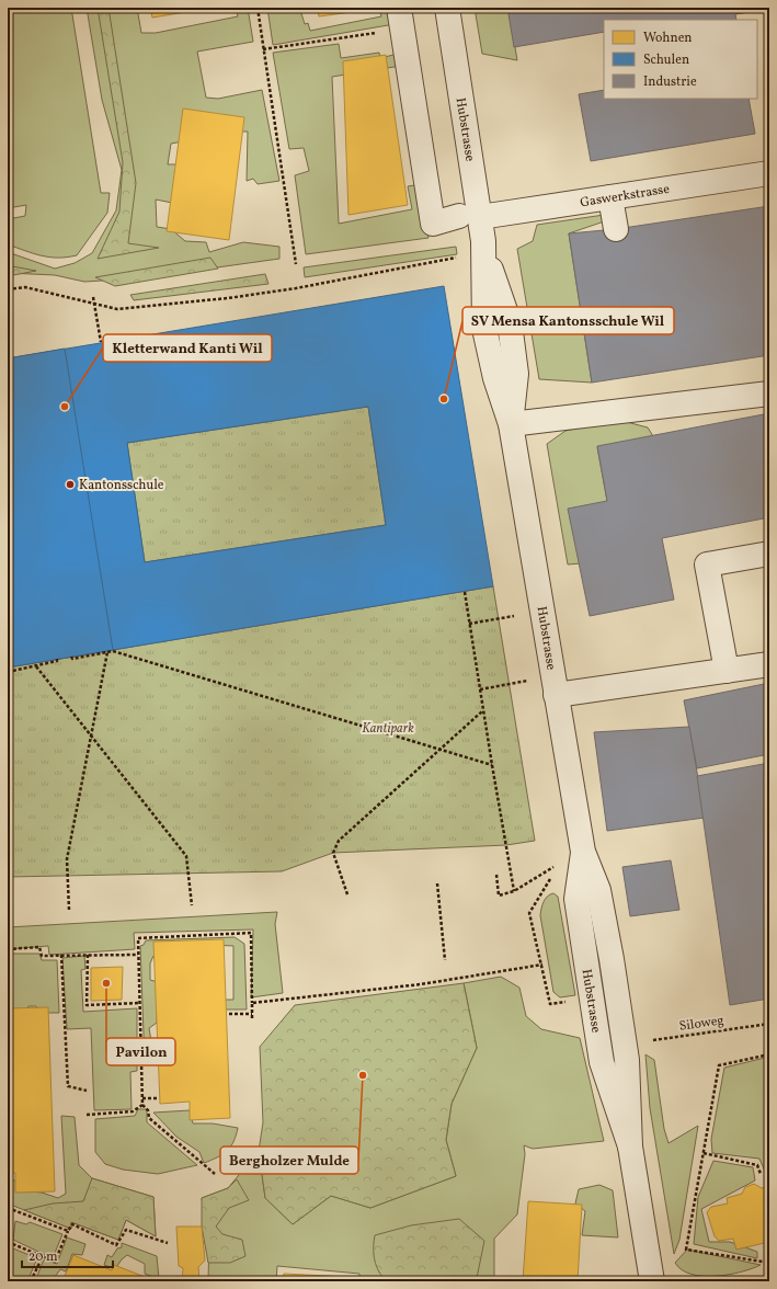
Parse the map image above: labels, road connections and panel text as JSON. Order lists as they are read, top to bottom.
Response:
{
  "streets": {
    "street": ["Hubstrasse", "Gaswerkstrasse"],
    "path": ["Siloweg"]
  },
  "crossings": [
    ["Hubstrasse", "Gaswerkstrasse"]
  ],
  "parks": ["Kantipark"],
  "places": [
    "SV Mensa Kantonsschule Wil",
    "Kletterwand Kanti Wil",
    "Kantonsschule",
    "Pavilon",
    "Bergholzer Mulde"
  ],
  "legend": ["Wohnen", "Schulen", "Industrie"],
  "scale_bar": "20 m"
}
